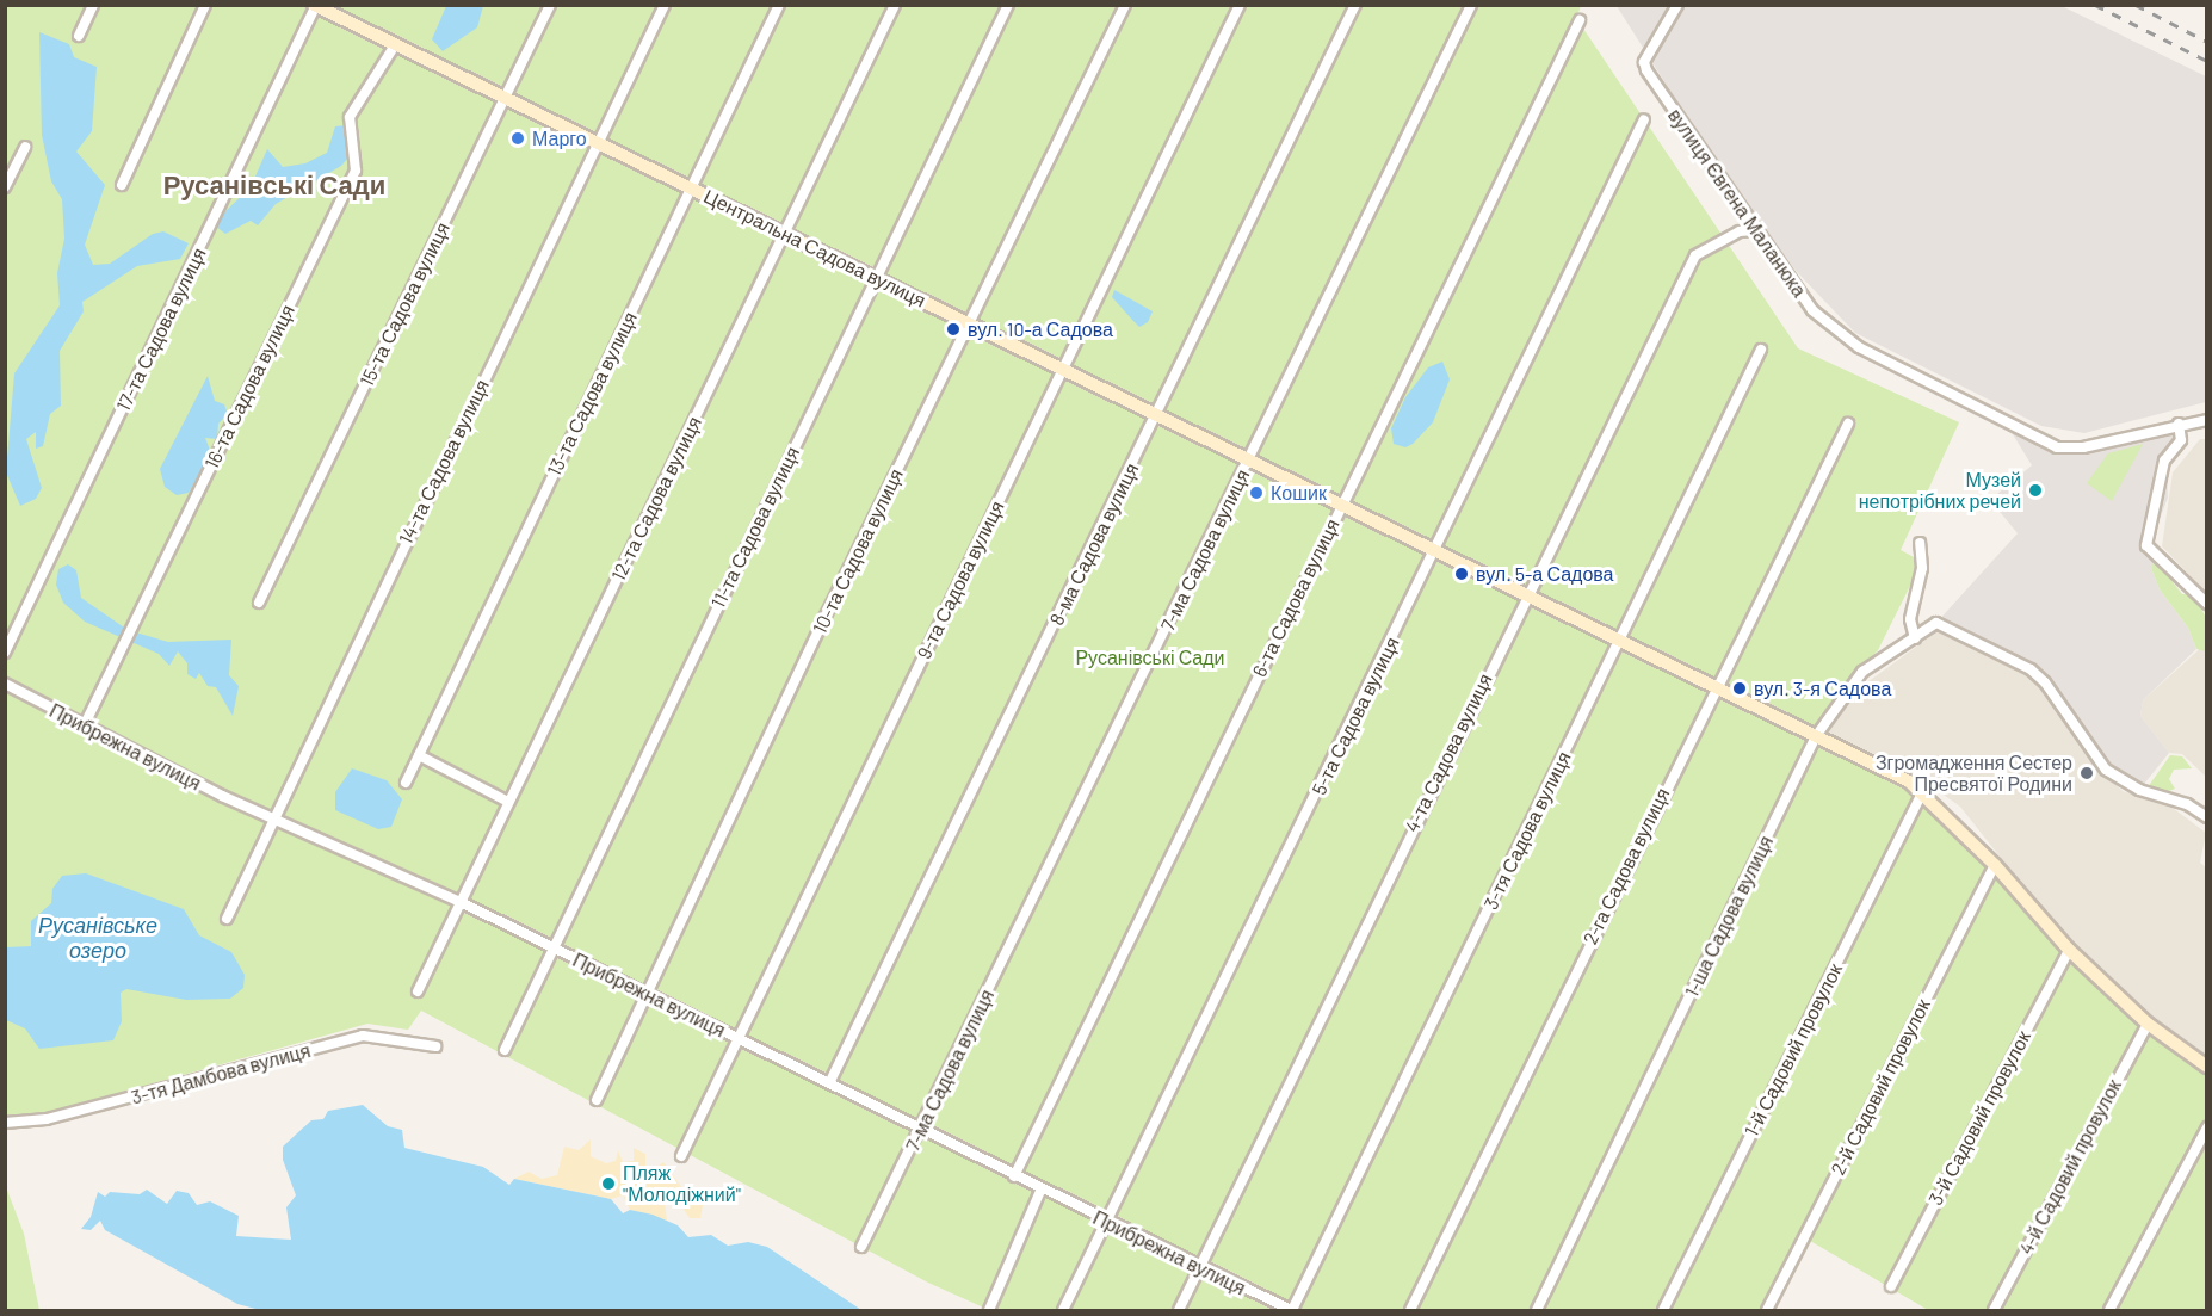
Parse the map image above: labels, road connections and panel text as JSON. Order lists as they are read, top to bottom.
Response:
{
  "streets": {
    "main road": ["Центральна Садова вулиця"],
    "street": [
      "вулиця Євгена Маланюка",
      "15-та Садова вулиця",
      "17-та Садова вулиця",
      "16-та Садова вулиця",
      "13-та Садова вулиця",
      "14-та Садова вулиця",
      "12-та Садова вулиця",
      "11-та Садова вулиця",
      "8-ма Садова вулиця",
      "7-ма Садова вулиця",
      "10-та Садова вулиця",
      "9-та Садова вулиця",
      "6-та Садова вулиця",
      "5-та Садова вулиця",
      "Прибрежна вулиця",
      "4-та Садова вулиця",
      "3-тя Садова вулиця",
      "2-га Садова вулиця",
      "1-ша Садова вулиця",
      "1-й Садовий провулок",
      "3-тя Дамбова вулиця",
      "2-й Садовий провулок",
      "3-й Садовий провулок",
      "4-й Садовий провулок"
    ]
  },
  "crossings": [
    ["вулиця Євгена Маланюка", "4-та Садова вулиця"],
    ["Центральна Садова вулиця", "15-та Садова вулиця"],
    ["Центральна Садова вулиця", "17-та Садова вулиця"],
    ["Центральна Садова вулиця", "16-та Садова вулиця"],
    ["Центральна Садова вулиця", "13-та Садова вулиця"],
    ["Центральна Садова вулиця", "14-та Садова вулиця"],
    ["Центральна Садова вулиця", "12-та Садова вулиця"],
    ["Центральна Садова вулиця", "11-та Садова вулиця"],
    ["Центральна Садова вулиця", "8-ма Садова вулиця"],
    ["Центральна Садова вулиця", "7-ма Садова вулиця"],
    ["Центральна Садова вулиця", "10-та Садова вулиця"],
    ["Центральна Садова вулиця", "9-та Садова вулиця"],
    ["Центральна Садова вулиця", "6-та Садова вулиця"],
    ["Центральна Садова вулиця", "5-та Садова вулиця"],
    ["Центральна Садова вулиця", "4-та Садова вулиця"],
    ["Центральна Садова вулиця", "3-тя Садова вулиця"],
    ["Центральна Садова вулиця", "2-га Садова вулиця"],
    ["Центральна Садова вулиця", "1-ша Садова вулиця"],
    ["Центральна Садова вулиця", "1-й Садовий провулок"],
    ["Центральна Садова вулиця", "2-й Садовий провулок"],
    ["Центральна Садова вулиця", "3-й Садовий провулок"],
    ["Центральна Садова вулиця", "4-й Садовий провулок"],
    ["16-та Садова вулиця", "Прибрежна вулиця"],
    ["14-та Садова вулиця", "Прибрежна вулиця"],
    ["12-та Садова вулиця", "Прибрежна вулиця"],
    ["11-та Садова вулиця", "Прибрежна вулиця"],
    ["8-ма Садова вулиця", "Прибрежна вулиця"],
    ["7-ма Садова вулиця", "Прибрежна вулиця"],
    ["10-та Садова вулиця", "Прибрежна вулиця"],
    ["9-та Садова вулиця", "Прибрежна вулиця"],
    ["6-та Садова вулиця", "Прибрежна вулиця"],
    ["5-та Садова вулиця", "Прибрежна вулиця"],
    ["Прибрежна вулиця", "4-та Садова вулиця"],
    ["Прибрежна вулиця", "3-тя Садова вулиця"]
  ],
  "districts": ["Русанівські Сади"],
  "water": ["Русанівське озеро"],
  "parks": ["Русанівські Сади"],
  "places": [
    "Марго",
    "вул. 10-а Садова",
    "Музей непотрібних речей",
    "Кошик",
    "вул. 5-а Садова",
    "вул. 3-я Садова",
    "Згромадження Сестер Пресвятої Родини",
    "Пляж \"Молодіжний\""
  ]
}
